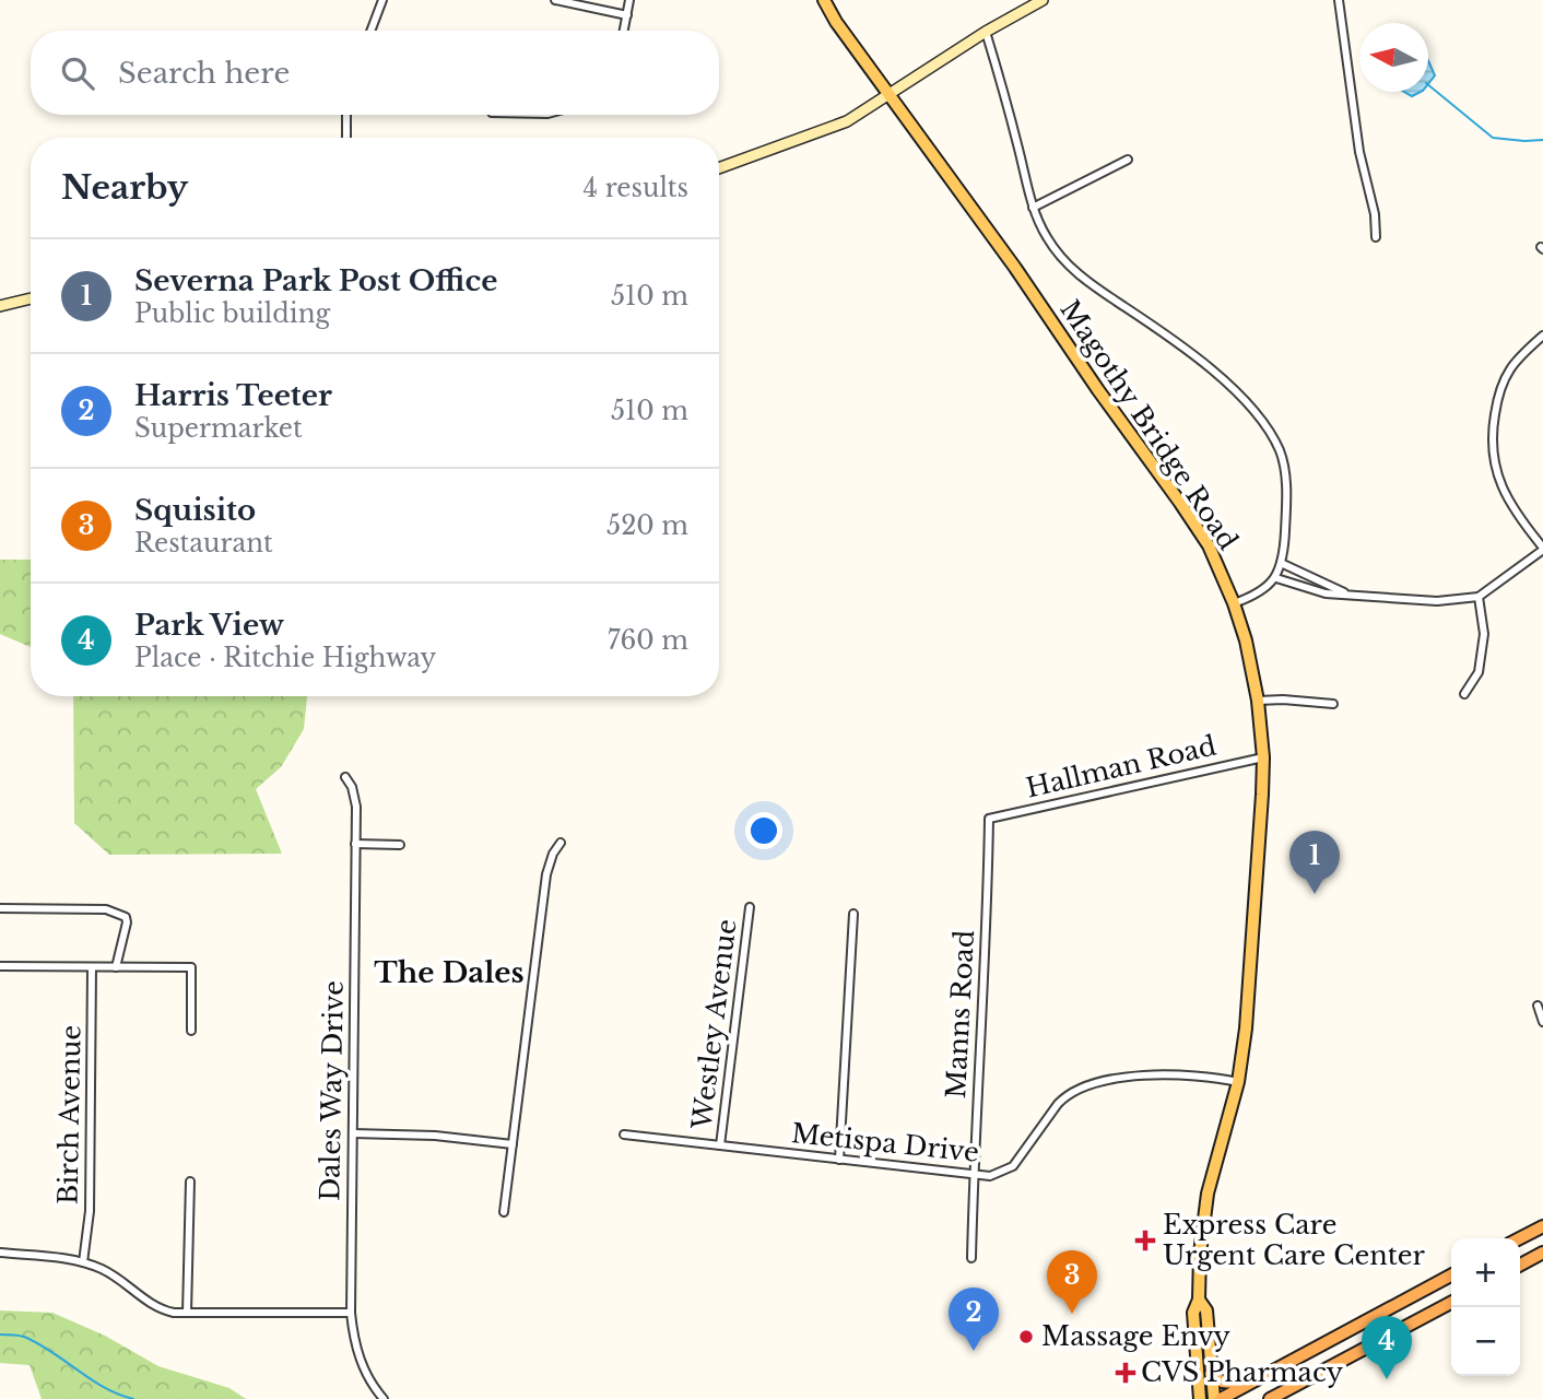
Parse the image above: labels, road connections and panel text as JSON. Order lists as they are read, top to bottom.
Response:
{
  "streets": {
    "main road": ["Magothy Bridge Road"],
    "street": [
      "Hallman Road",
      "Manns Road",
      "Westley Avenue",
      "Dales Way Drive",
      "Birch Avenue",
      "Metispa Drive"
    ]
  },
  "crossings": [
    ["Magothy Bridge Road", "Hallman Road"],
    ["Magothy Bridge Road", "Metispa Drive"],
    ["Hallman Road", "Manns Road"],
    ["Manns Road", "Metispa Drive"],
    ["Westley Avenue", "Metispa Drive"]
  ],
  "districts": ["The Dales"],
  "places": {
    "health": ["Express Care Urgent Care Center", "CVS Pharmacy"],
    "other": ["Massage Envy"]
  },
  "north": "left",
  "page": {
    "search": "Search here",
    "heading": ["Nearby", "4 results"],
    "list": [
      {
        "mark": "1",
        "name": "Severna Park Post Office",
        "note": "Public building",
        "value": "510 m"
      },
      {
        "mark": "2",
        "name": "Harris Teeter",
        "note": "Supermarket",
        "value": "510 m"
      },
      {
        "mark": "3",
        "name": "Squisito",
        "note": "Restaurant",
        "value": "520 m"
      },
      {
        "mark": "4",
        "name": "Park View",
        "note": "Place · Ritchie Highway",
        "value": "760 m"
      }
    ],
    "pins": [
      "1",
      "3",
      "2",
      "4"
    ],
    "map_buttons": ["+", "−"]
  }
}
